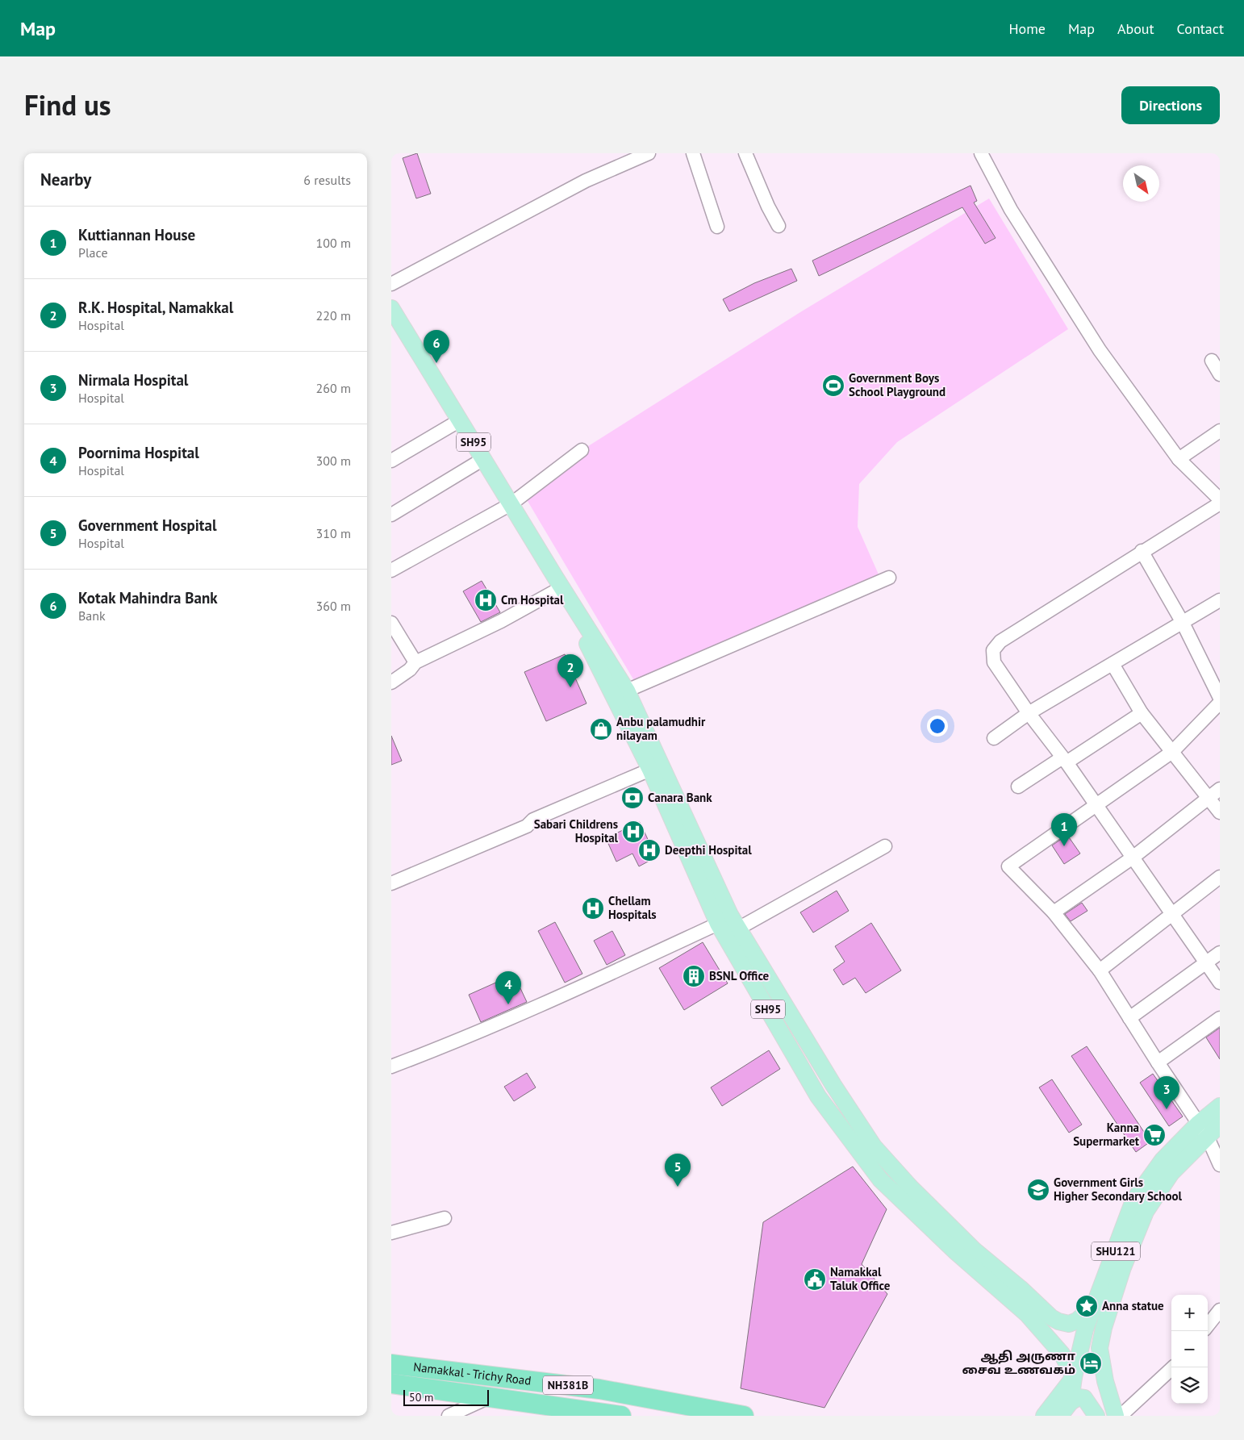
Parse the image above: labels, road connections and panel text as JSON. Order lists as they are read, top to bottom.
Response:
{
  "streets": {
    "highway": ["Namakkal - Trichy Road", "NH381B"],
    "main road": ["SH95", "SHU121"]
  },
  "crossings": [
    ["SH95", "SHU121"]
  ],
  "places": {
    "sports": ["Government Boys School Playground"],
    "hospital": [
      "Cm Hospital",
      "Sabari Childrens Hospital",
      "Deepthi Hospital",
      "Chellam Hospitals"
    ],
    "shop": ["Anbu palamudhir nilayam"],
    "bank": ["Canara Bank"],
    "building": ["BSNL Office"],
    "supermarket": ["Kanna Supermarket"],
    "school or university": ["Government Girls Higher Secondary School"],
    "public building": ["Namakkal Taluk Office"],
    "place": ["Anna statue"],
    "hotel": ["ஆதி அருணா சைவ உணவகம்"]
  },
  "scale_bar": "50 m",
  "north": "bottom right",
  "page": {
    "header": "Map",
    "nav": [
      "Home",
      "Map",
      "About",
      "Contact"
    ],
    "title": "Find us",
    "buttons": "Directions",
    "heading": ["Nearby", "6 results"],
    "list": [
      {
        "mark": "1",
        "name": "Kuttiannan House",
        "note": "Place",
        "value": "100 m"
      },
      {
        "mark": "2",
        "name": "R.K. Hospital, Namakkal",
        "note": "Hospital",
        "value": "220 m"
      },
      {
        "mark": "3",
        "name": "Nirmala Hospital",
        "note": "Hospital",
        "value": "260 m"
      },
      {
        "mark": "4",
        "name": "Poornima Hospital",
        "note": "Hospital",
        "value": "300 m"
      },
      {
        "mark": "5",
        "name": "Government Hospital",
        "note": "Hospital",
        "value": "310 m"
      },
      {
        "mark": "6",
        "name": "Kotak Mahindra Bank",
        "note": "Bank",
        "value": "360 m"
      }
    ],
    "pins": [
      "6",
      "2",
      "1",
      "4",
      "3",
      "5"
    ],
    "map_buttons": ["+", "−"],
    "scale": "50 m"
  }
}
